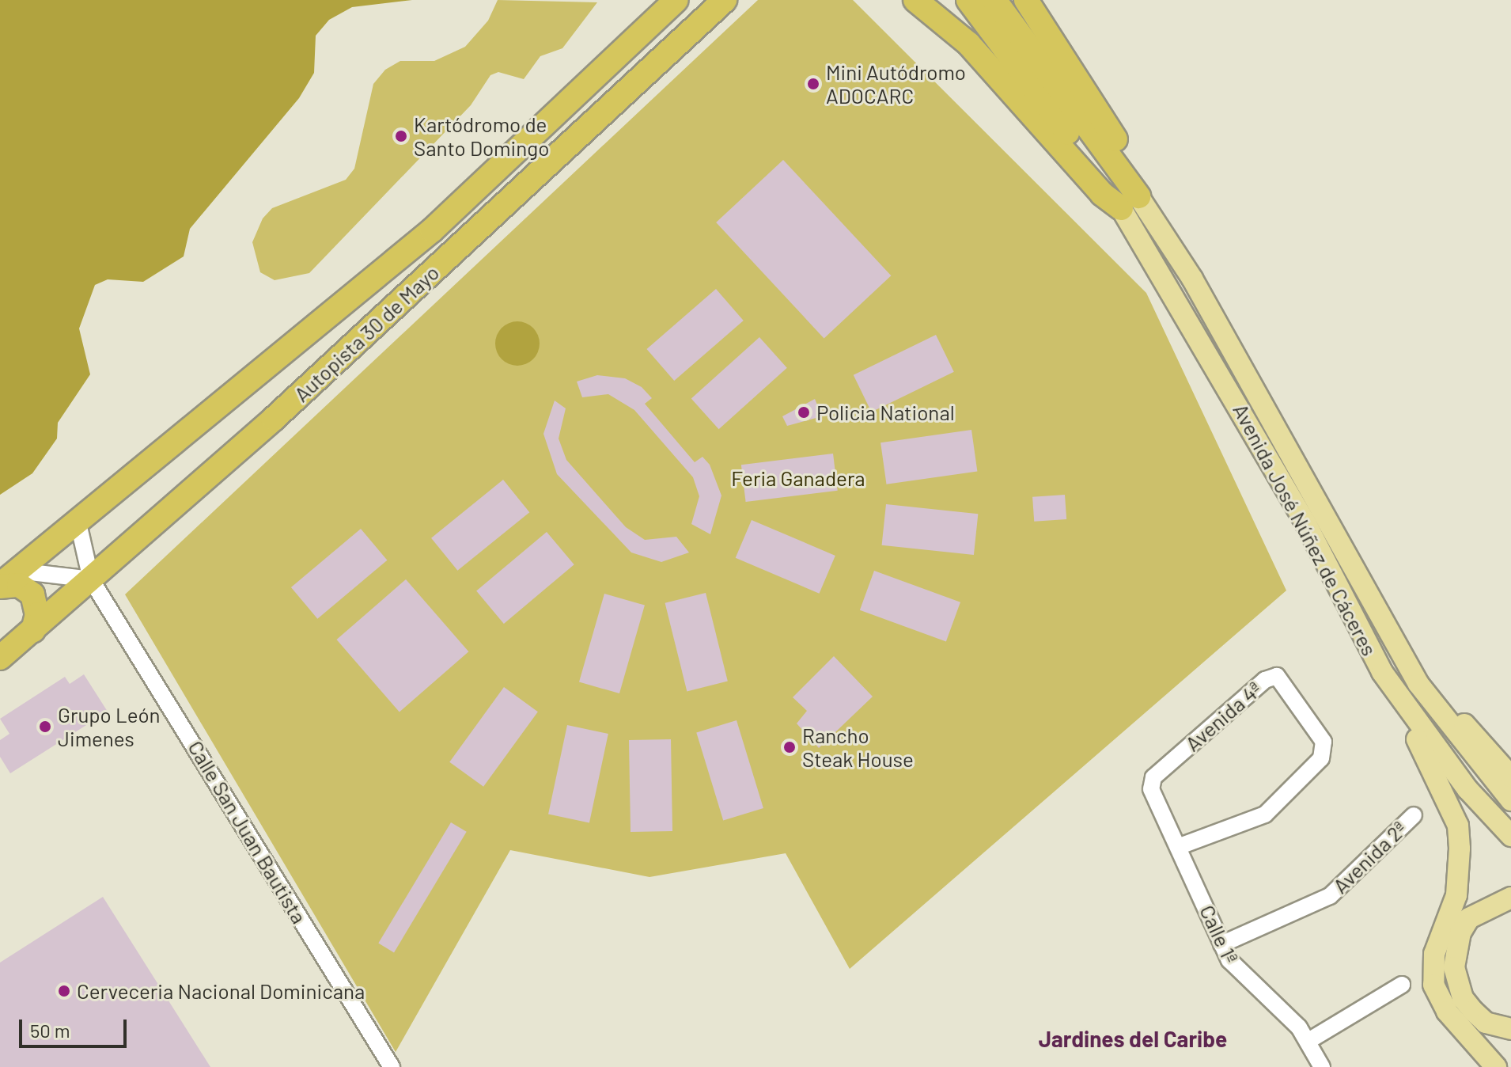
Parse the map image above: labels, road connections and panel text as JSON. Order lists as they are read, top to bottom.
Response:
{
  "streets": {
    "highway": ["Autopista 30 de Mayo"],
    "main road": ["Avenida José Núñez de Cáceres"],
    "street": [
      "Avenida 4ª",
      "Calle San Juan Bautista",
      "Avenida 2ª",
      "Calle 1ª"
    ]
  },
  "crossings": [
    ["Autopista 30 de Mayo", "Calle San Juan Bautista"],
    ["Avenida 4ª", "Calle 1ª"],
    ["Avenida 2ª", "Calle 1ª"]
  ],
  "districts": ["Jardines del Caribe"],
  "parks": ["Feria Ganadera"],
  "places": [
    "Mini Autódromo ADOCARC",
    "Kartódromo de Santo Domingo",
    "Policia National",
    "Grupo León Jimenes",
    "Rancho Steak House",
    "Cerveceria Nacional Dominicana"
  ],
  "scale_bar": "50 m"
}
